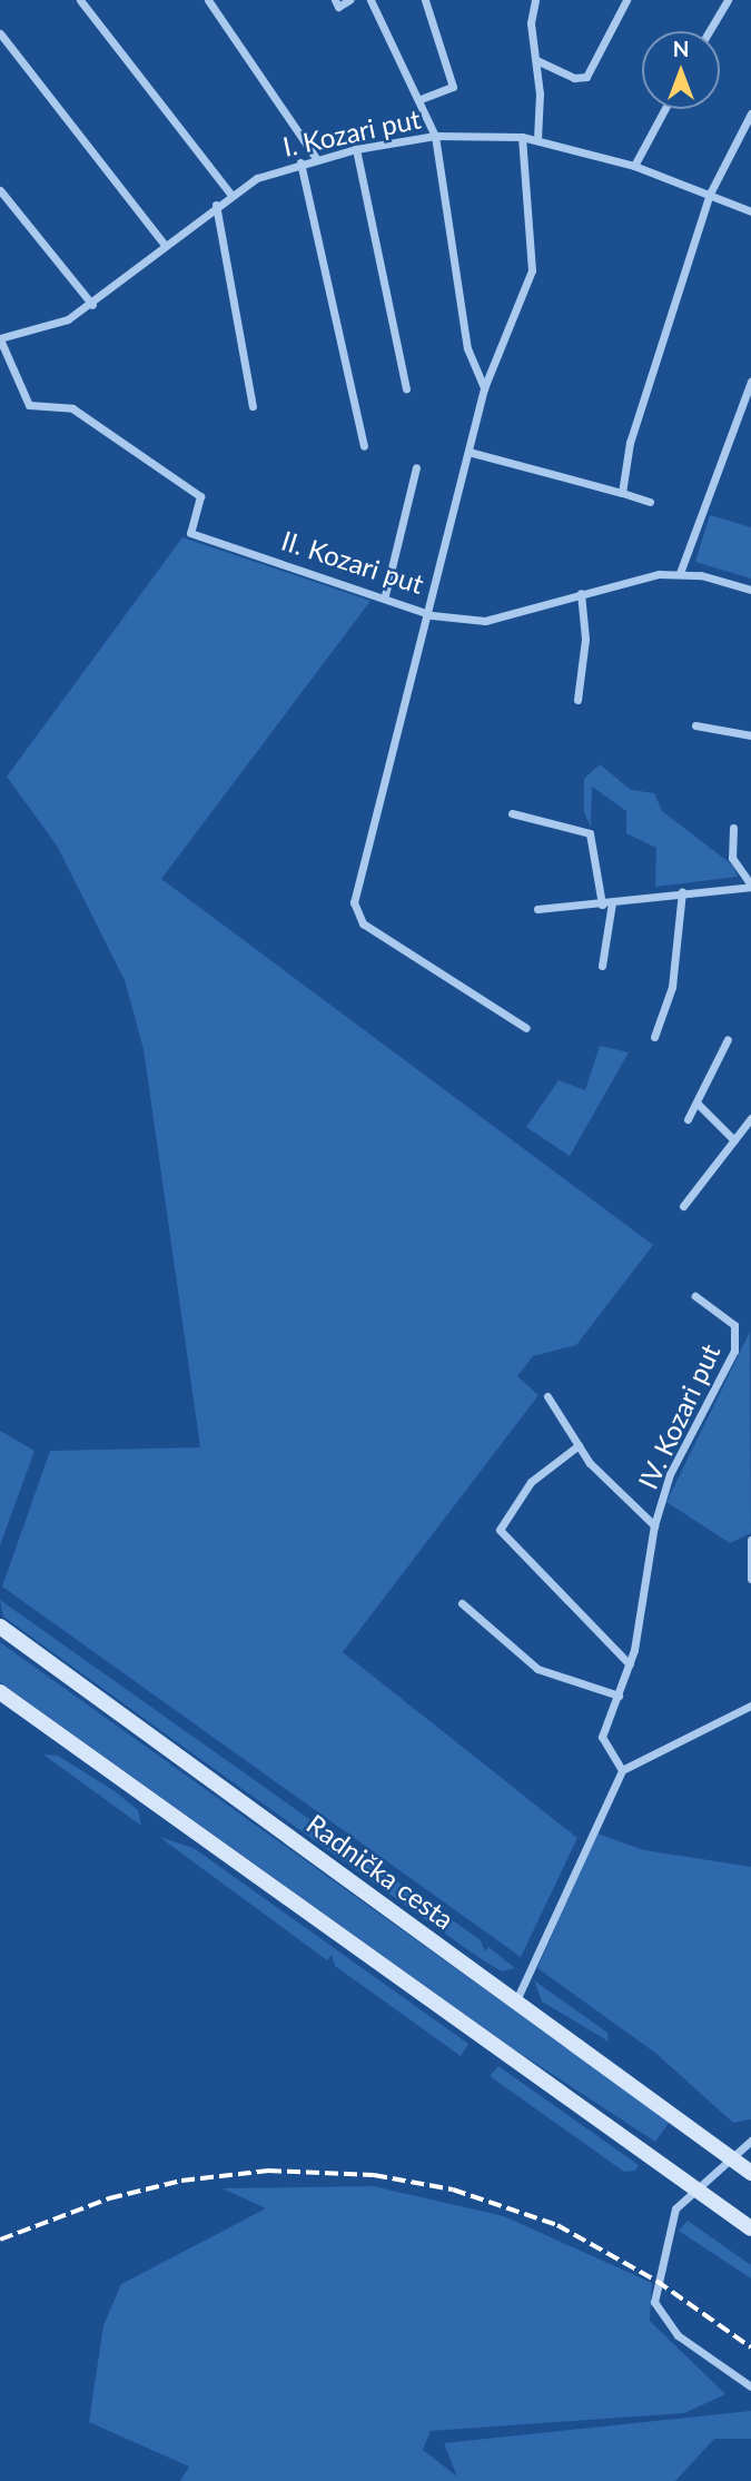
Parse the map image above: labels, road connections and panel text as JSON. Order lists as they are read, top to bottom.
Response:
{
  "streets": {
    "main road": ["Radnička cesta"],
    "street": ["I. Kozari put", "II. Kozari put", "IV. Kozari put"]
  },
  "crossings": [
    ["I. Kozari put", "II. Kozari put"]
  ],
  "north": "top"
}
